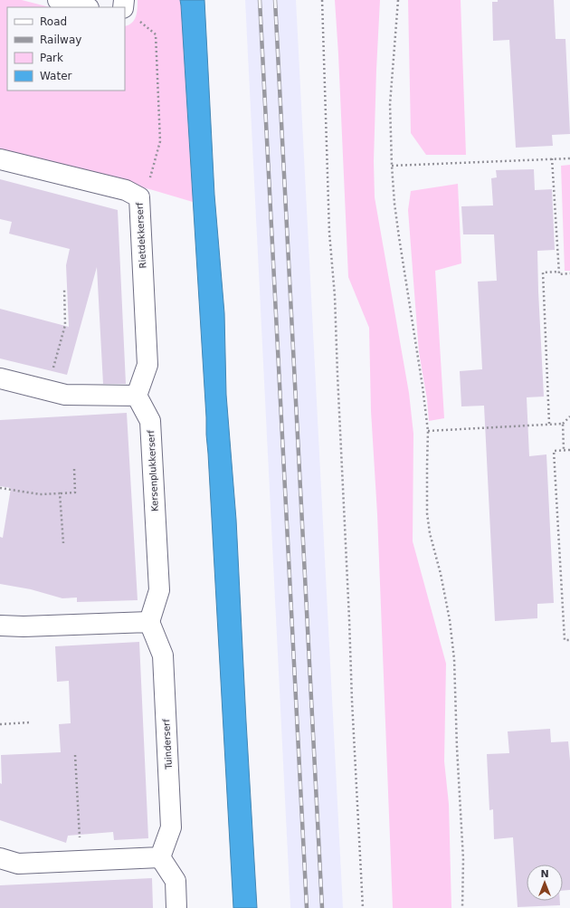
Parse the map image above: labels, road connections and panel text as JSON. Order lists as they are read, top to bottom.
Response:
{
  "streets": {
    "street": ["Rietdekkerserf", "Kersenplukkerserf", "Tuinderserf"]
  },
  "crossings": [
    ["Rietdekkerserf", "Kersenplukkerserf"],
    ["Kersenplukkerserf", "Tuinderserf"]
  ],
  "legend": [
    "Road",
    "Railway",
    "Park",
    "Water"
  ],
  "north": "top"
}
